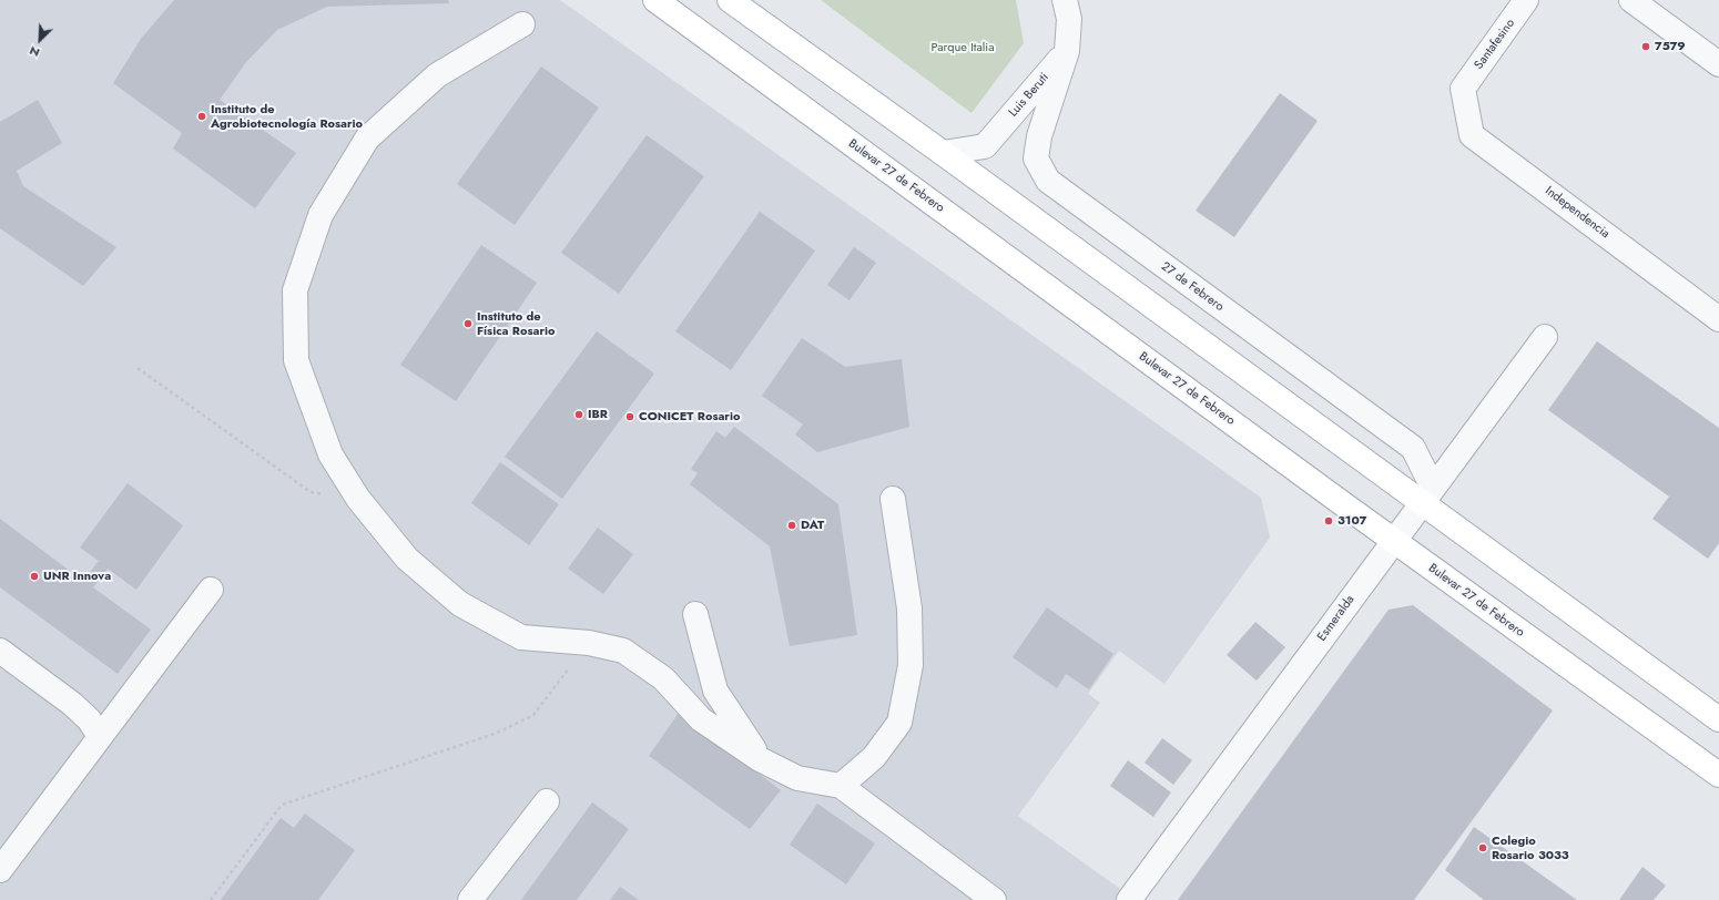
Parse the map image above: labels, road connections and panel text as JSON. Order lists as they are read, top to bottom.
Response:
{
  "streets": {
    "main road": ["Bulevar 27 de Febrero"],
    "street": [
      "Santafesino",
      "Luis Beruti",
      "Independencia",
      "27 de Febrero",
      "Esmeralda"
    ]
  },
  "crossings": [
    ["Santafesino", "Independencia"],
    ["Luis Beruti", "27 de Febrero"],
    ["Bulevar 27 de Febrero", "Esmeralda"],
    ["27 de Febrero", "Esmeralda"]
  ],
  "parks": ["Parque Italia"],
  "places": [
    "7579",
    "Instituto de Agrobiotecnología Rosario",
    "Instituto de Física Rosario",
    "IBR",
    "CONICET Rosario",
    "3107",
    "DAT",
    "UNR Innova",
    "Colegio Rosario 3033"
  ],
  "north": "bottom left"
}
